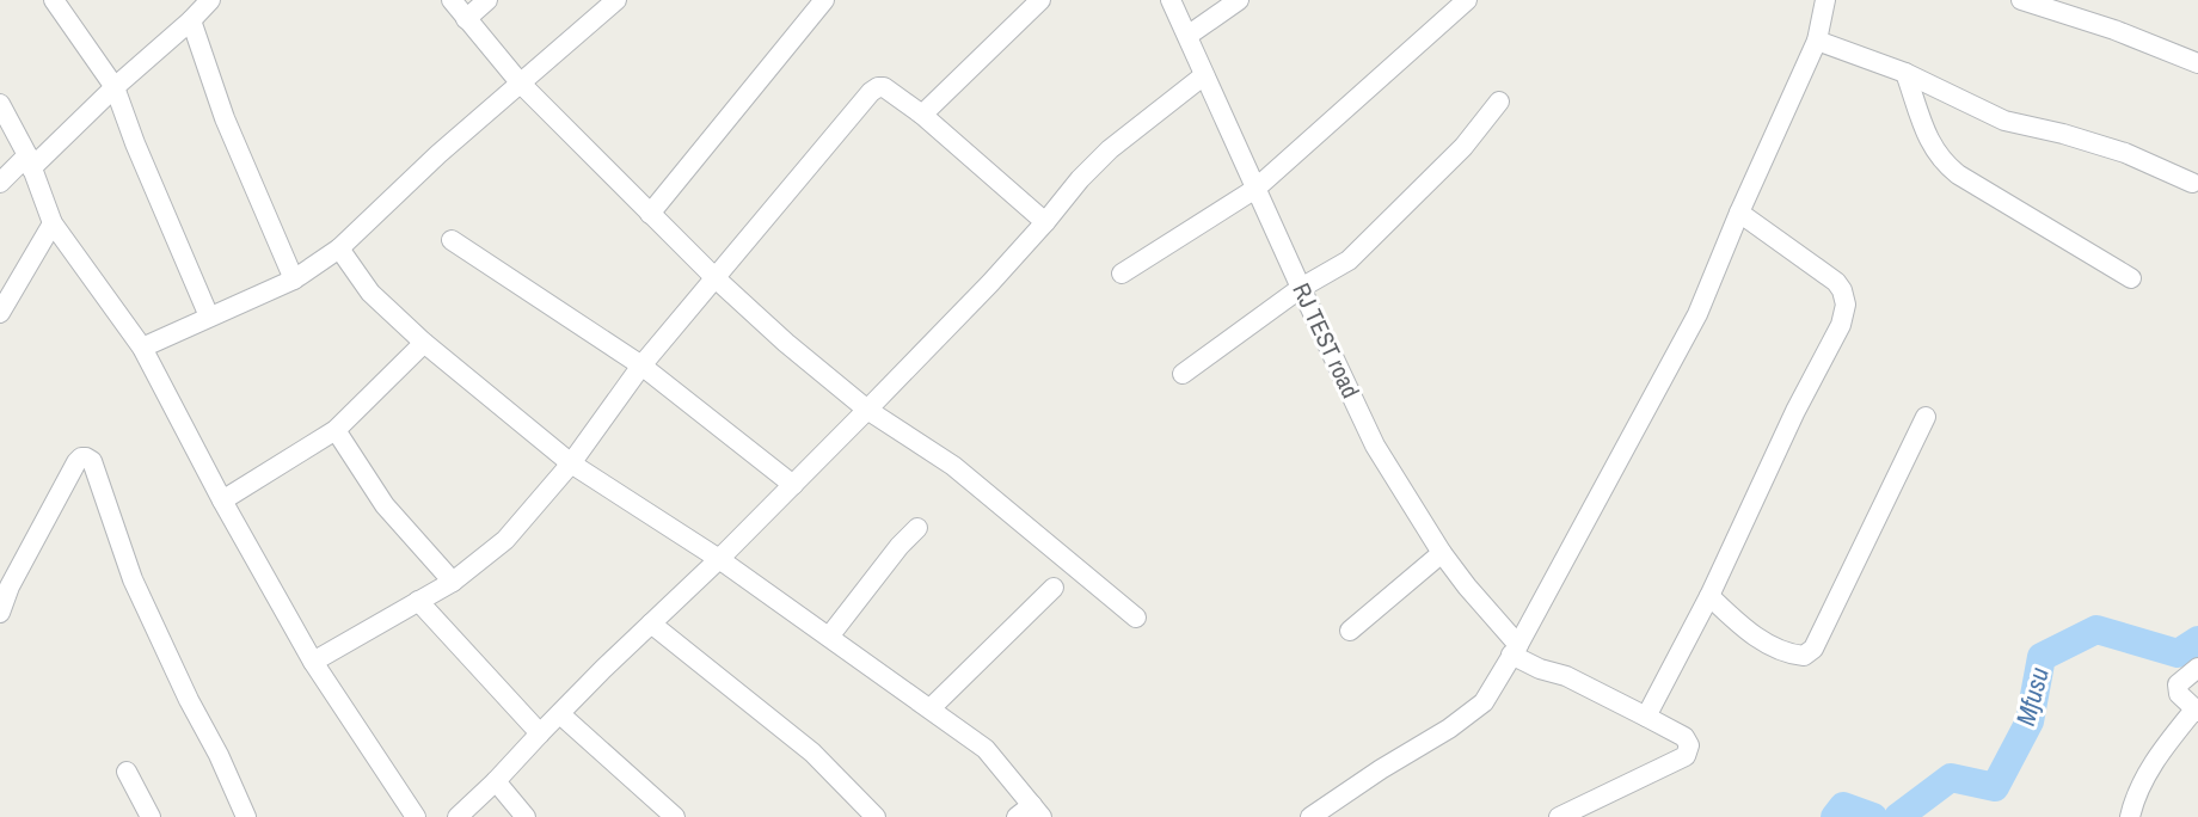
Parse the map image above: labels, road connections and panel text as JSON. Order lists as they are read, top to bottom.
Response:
{
  "streets": {
    "street": ["RJ TEST road"]
  },
  "water": ["Mfusu"]
}
